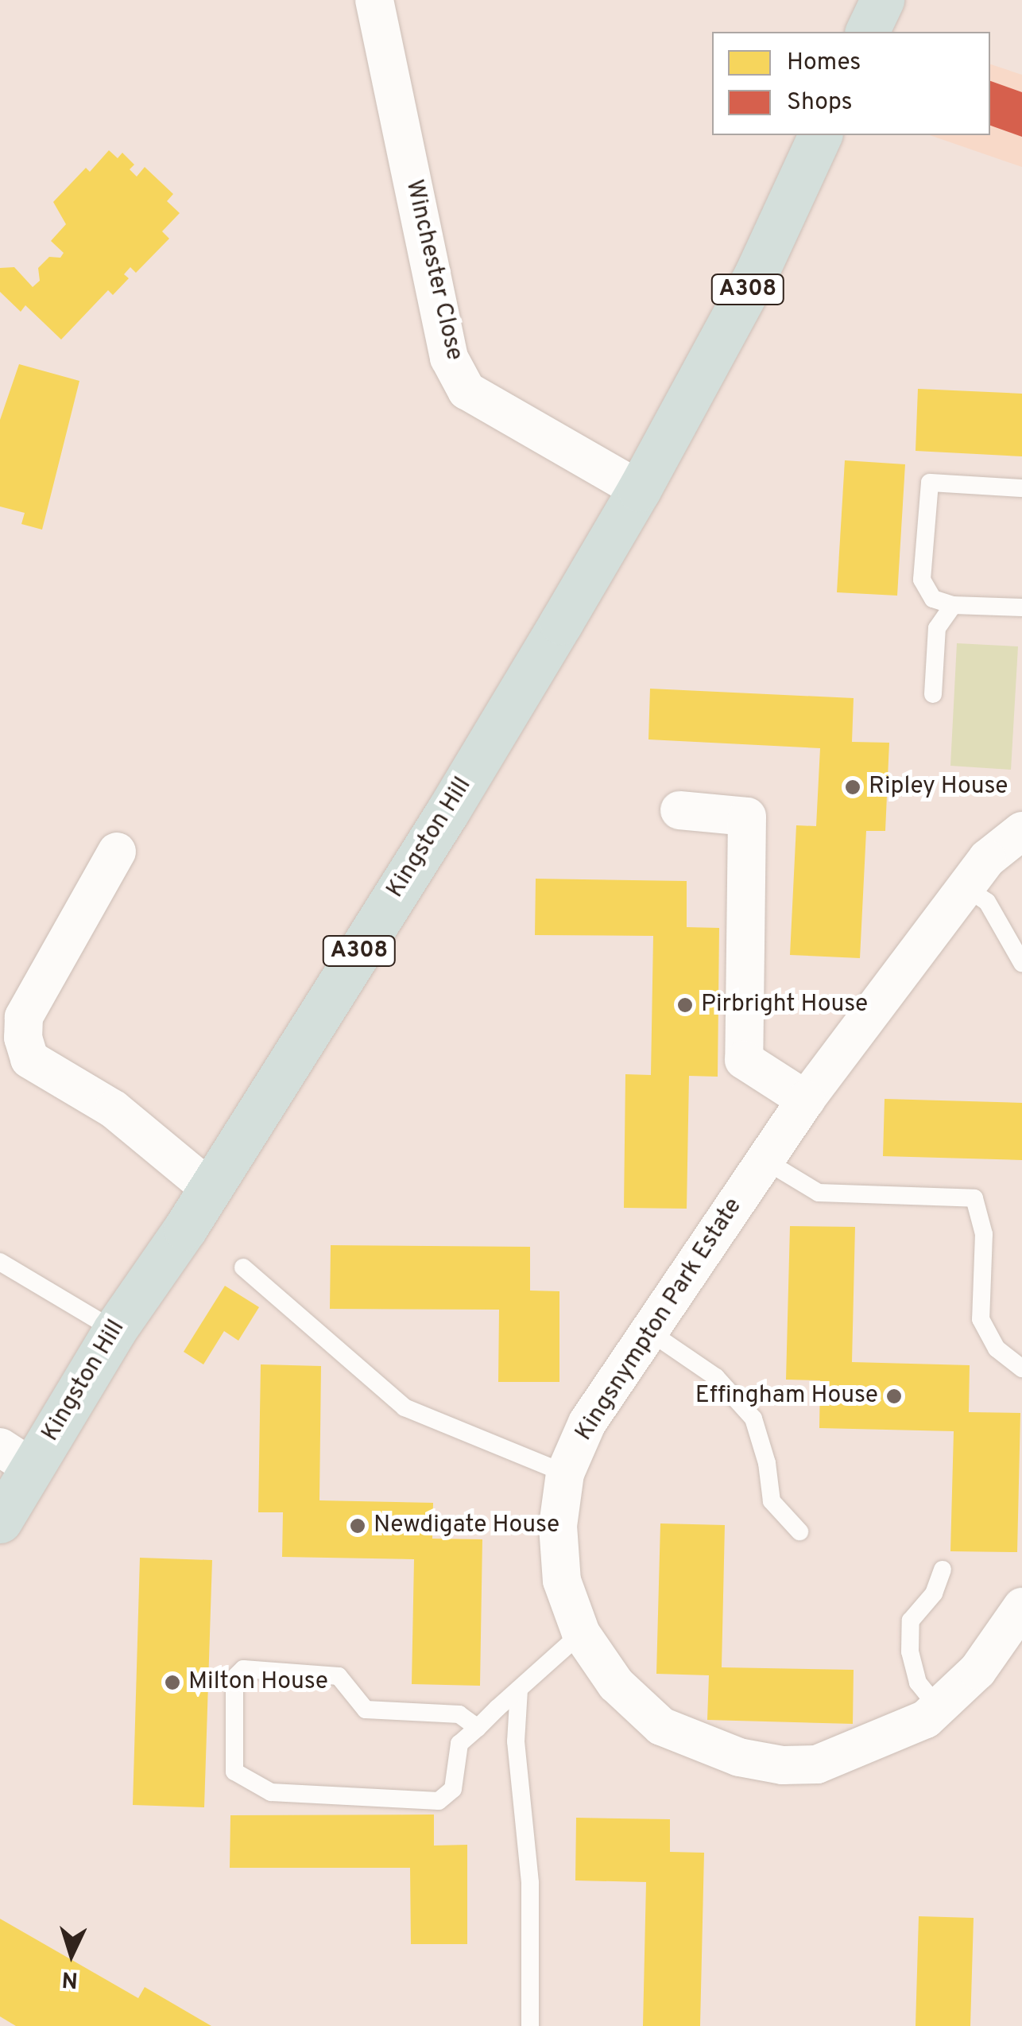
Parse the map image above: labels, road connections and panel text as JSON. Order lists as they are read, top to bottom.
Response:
{
  "streets": {
    "main road": ["A308", "Kingston Hill"],
    "street": ["Winchester Close", "Kingsnympton Park Estate"]
  },
  "crossings": [
    ["Winchester Close", "Kingston Hill"]
  ],
  "places": [
    "Ripley House",
    "Pirbright House",
    "Effingham House",
    "Newdigate House",
    "Milton House"
  ],
  "legend": ["Homes", "Shops"],
  "north": "bottom"
}
